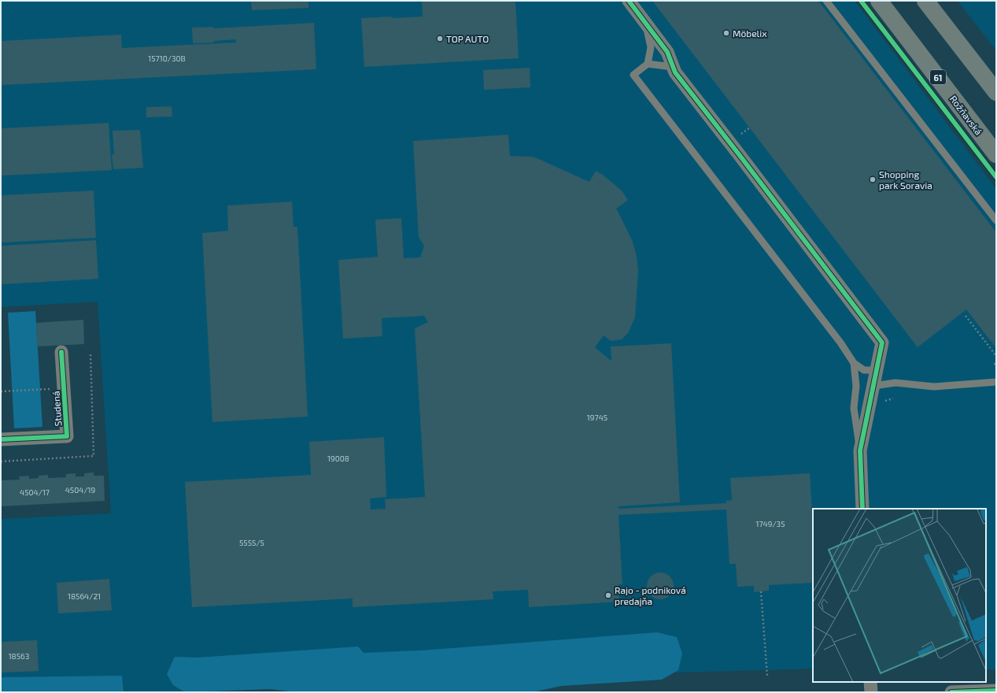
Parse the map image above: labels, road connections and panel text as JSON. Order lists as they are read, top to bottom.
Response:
{
  "streets": {
    "main road": ["61", "Rožňavská"],
    "street": ["Studená"]
  },
  "places": [
    "Möbelix",
    "TOP AUTO",
    "Shopping park Soravia",
    "Rajo - podniková predajňa"
  ],
  "house_numbers": [
    "15710/30B",
    "19745",
    "19008",
    "4504/19",
    "4504/17",
    "1749/35",
    "5555/5",
    "18564/21",
    "18563"
  ]
}
